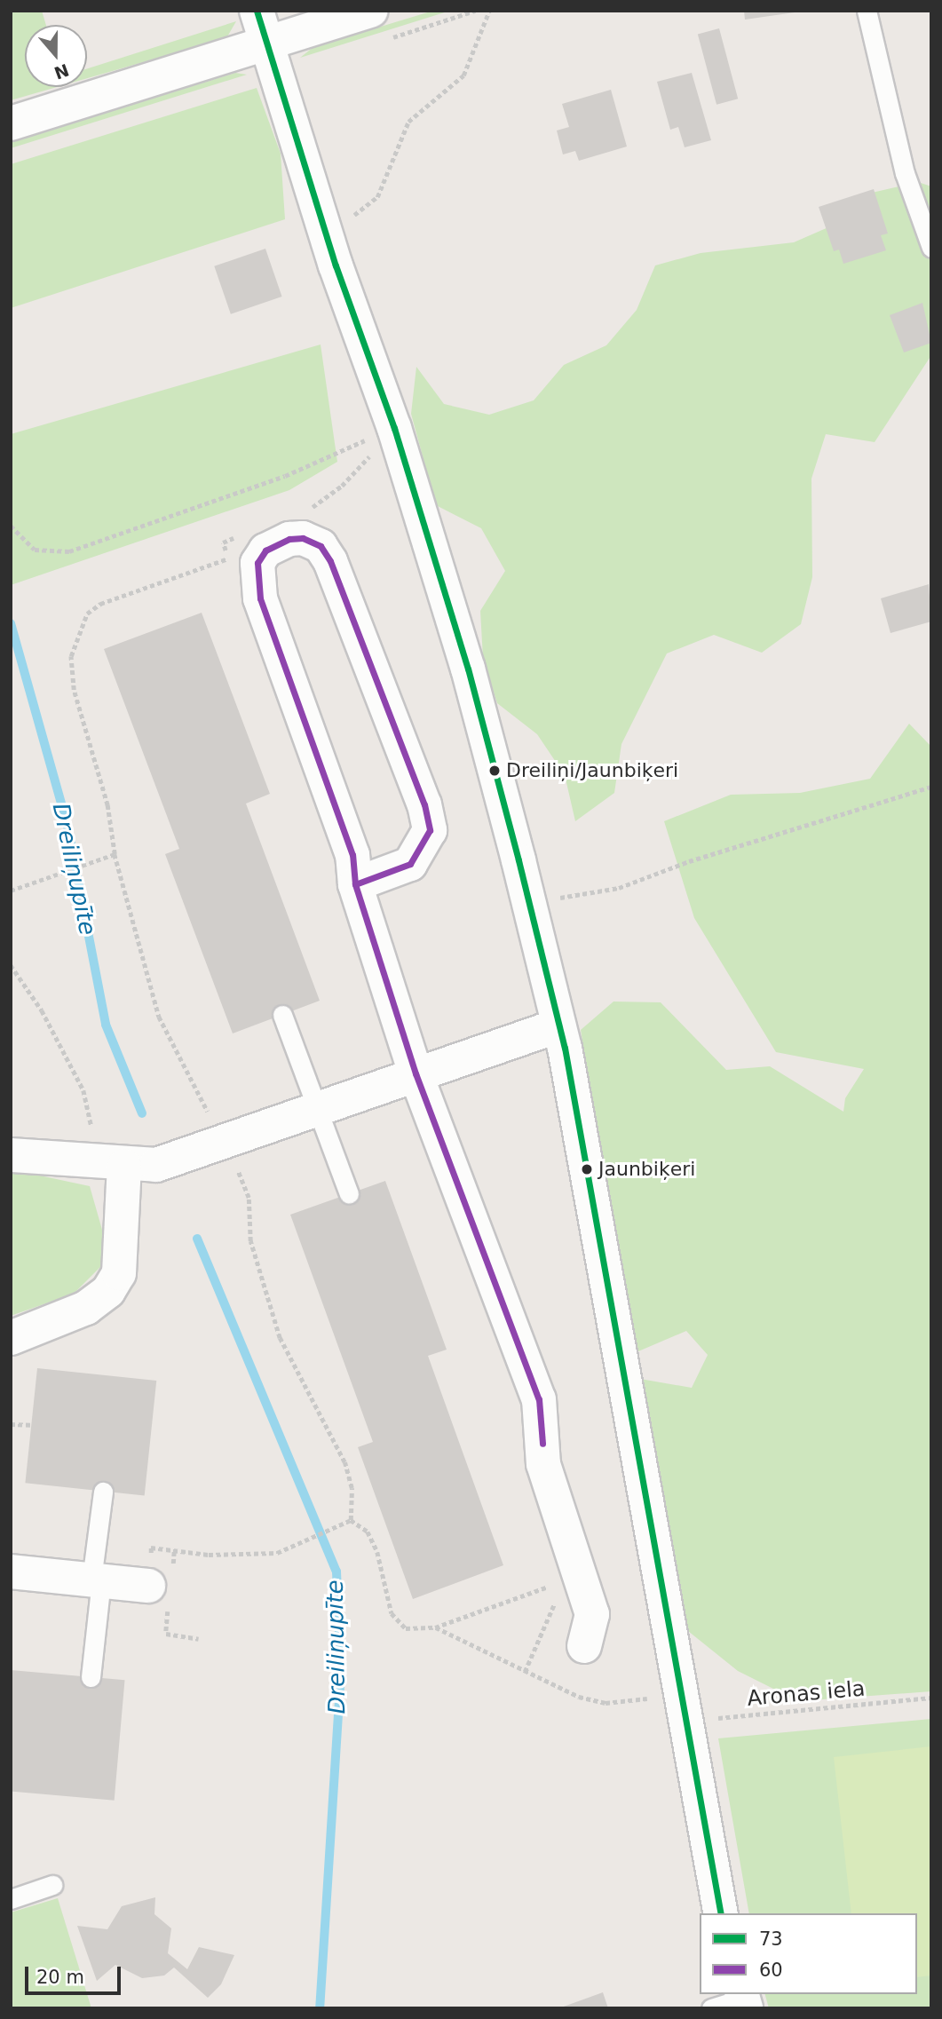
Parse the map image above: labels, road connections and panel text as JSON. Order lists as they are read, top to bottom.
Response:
{
  "streets": {
    "path": ["Aronas iela"]
  },
  "water": ["Dreiliņupīte"],
  "places": ["Dreiliņi/Jaunbiķeri", "Jaunbiķeri"],
  "lines": ["transit line 73", "transit line 60"],
  "legend": ["73", "60"],
  "scale_bar": "20 m",
  "north": "bottom"
}
